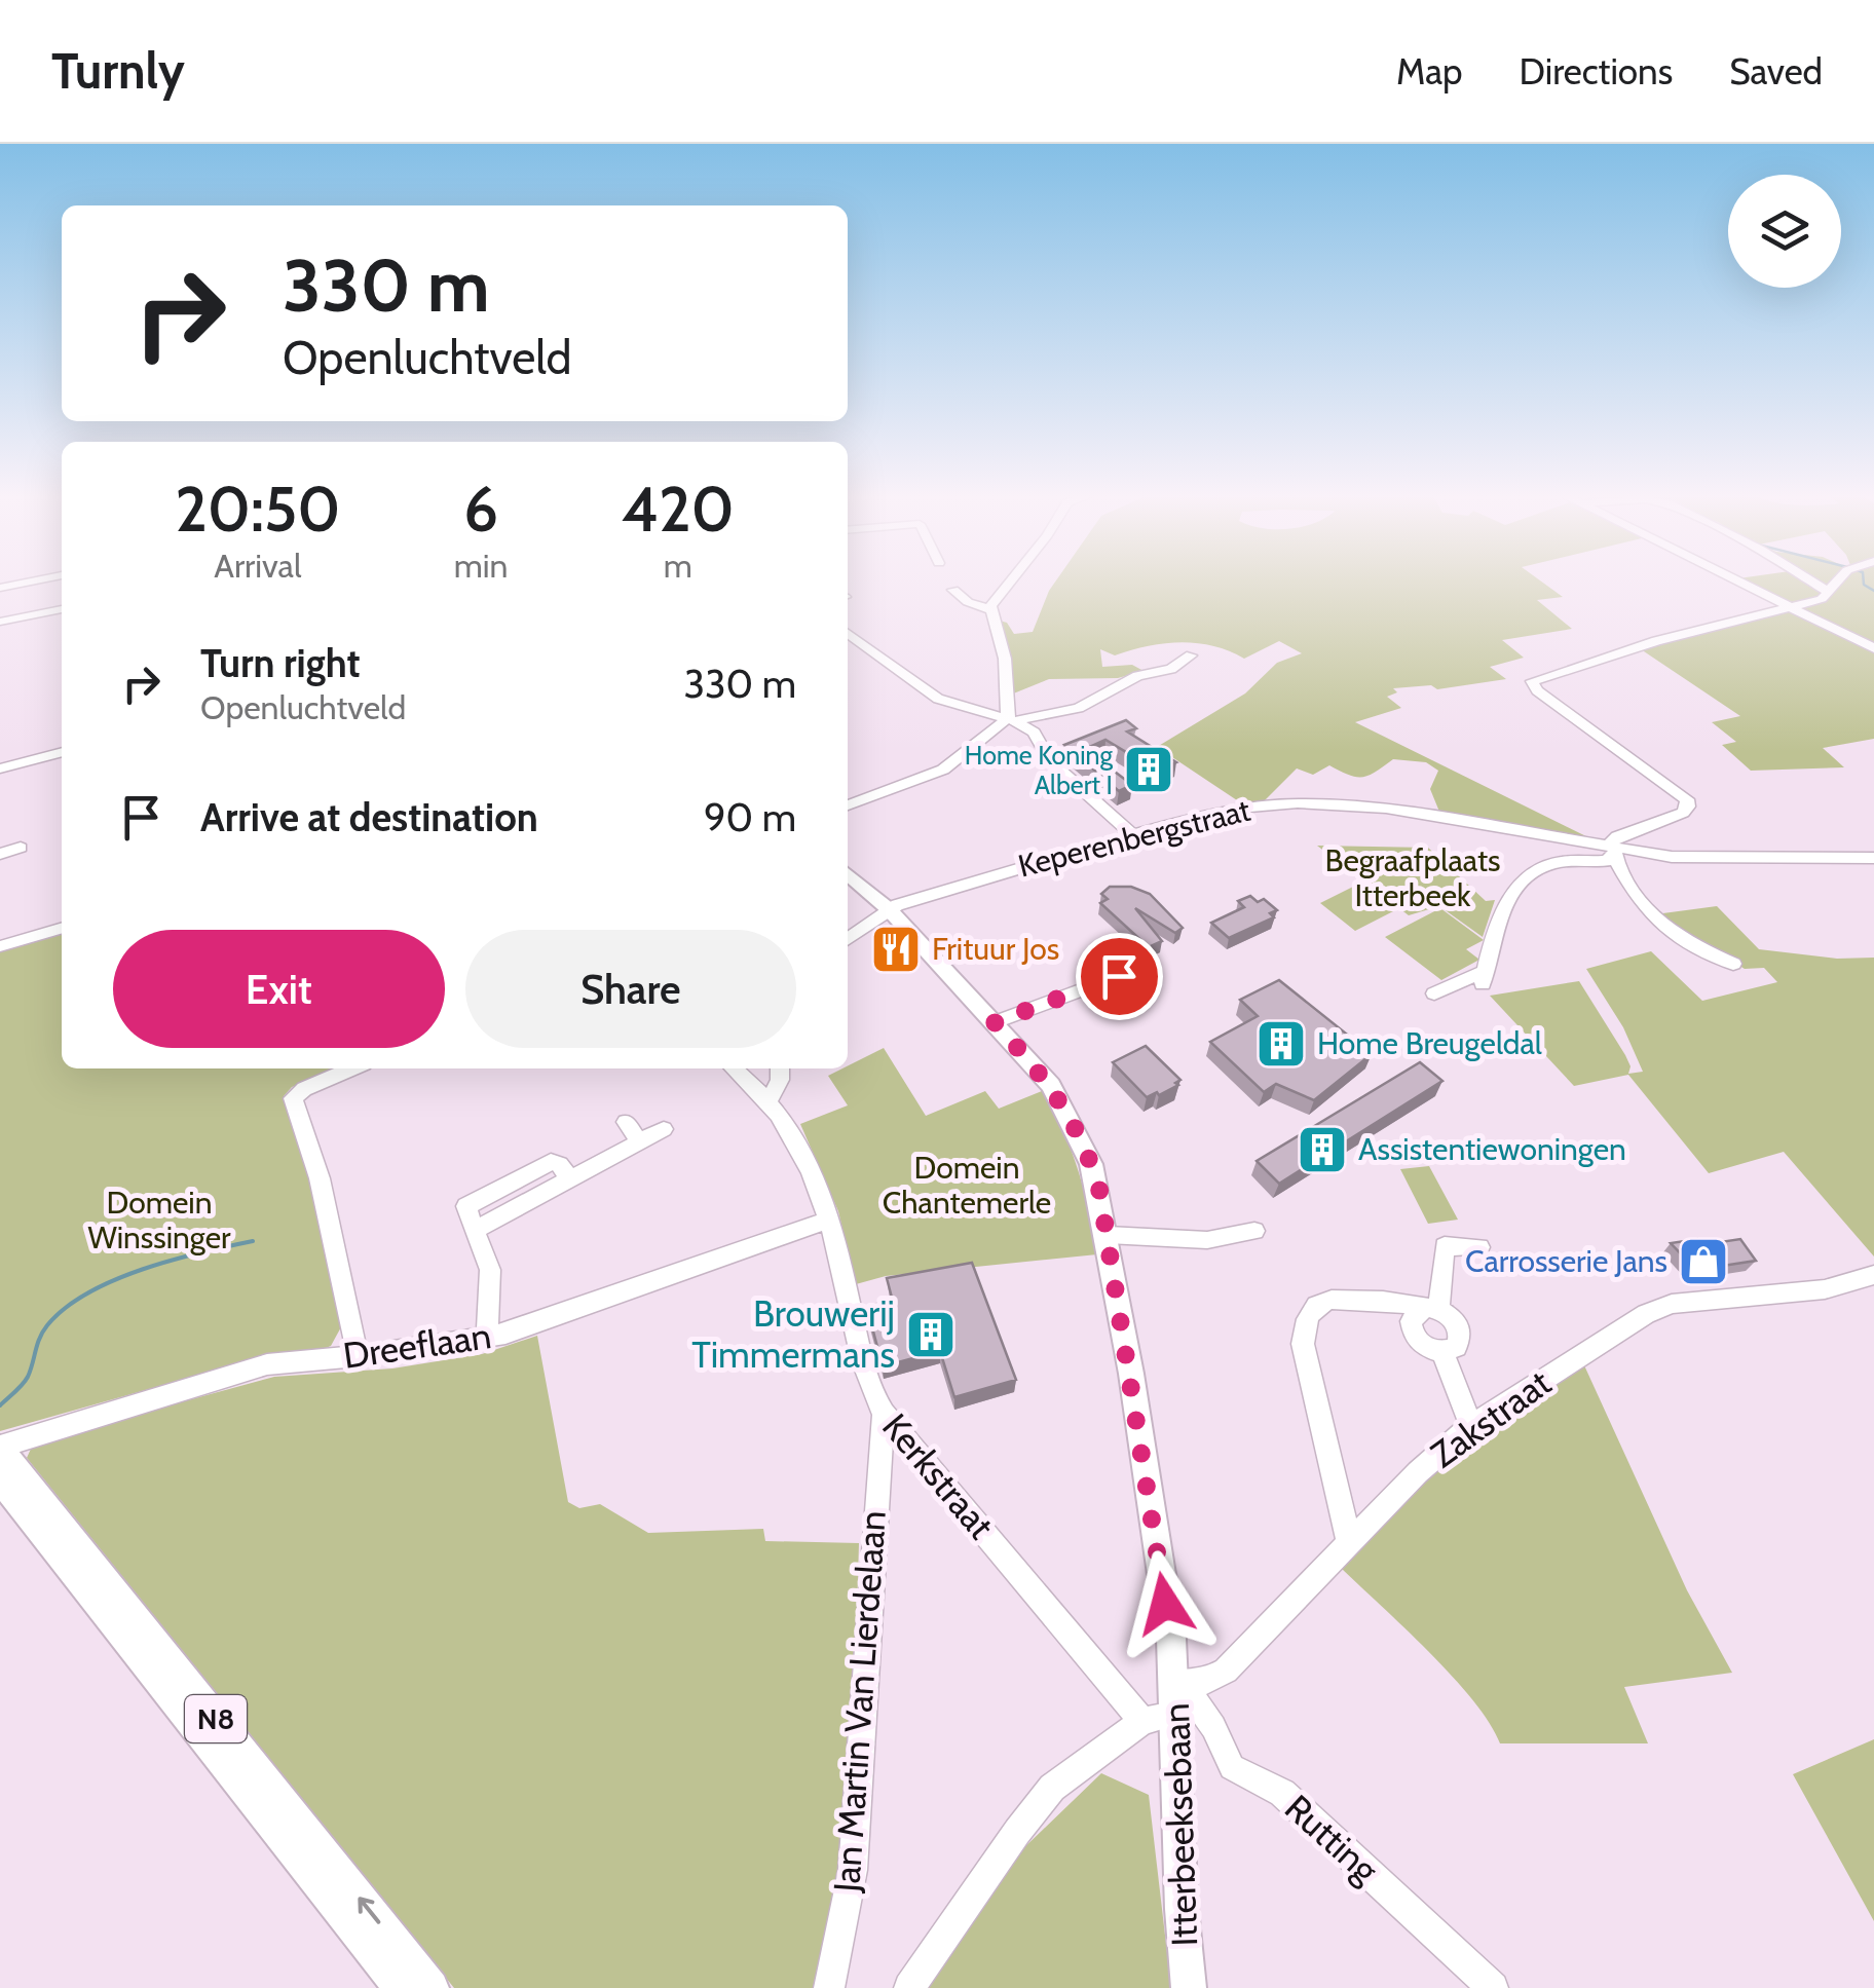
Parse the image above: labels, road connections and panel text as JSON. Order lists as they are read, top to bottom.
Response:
{
  "streets": {
    "main road": ["N8", "Itterbeeksebaan"],
    "street": [
      "Keperenbergstraat",
      "Dreeflaan",
      "Zakstraat",
      "Kerkstraat",
      "Jan Martin Van Lierdelaan",
      "Rutting"
    ]
  },
  "crossings": [
    ["Keperenbergstraat", "Itterbeeksebaan"],
    ["Dreeflaan", "Kerkstraat"],
    ["Dreeflaan", "N8"],
    ["Zakstraat", "Itterbeeksebaan"],
    ["Zakstraat", "Rutting"],
    ["Kerkstraat", "Jan Martin Van Lierdelaan"],
    ["Itterbeeksebaan", "Rutting"]
  ],
  "parks": ["Begraafplaats Itterbeek", "Domein Chantemerle", "Domein Winssinger"],
  "places": {
    "building": [
      "Home Koning Albert I",
      "Home Breugeldal",
      "Assistentiewoningen",
      "Brouwerij Timmermans"
    ],
    "restaurant": ["Frituur Jos"],
    "shop": ["Carrosserie Jans"]
  },
  "page": {
    "header": "Turnly",
    "nav": ["Map", "Directions", "Saved"],
    "turn": ["330 m", "Openluchtveld"],
    "eta": [
      "20:50",
      "Arrival",
      "6",
      "min",
      "420",
      "m"
    ],
    "list": [
      {
        "name": "Turn right",
        "note": "Openluchtveld",
        "value": "330 m"
      },
      {
        "name": "Arrive at destination",
        "value": "90 m"
      }
    ],
    "buttons": ["Exit", "Share"]
  }
}
